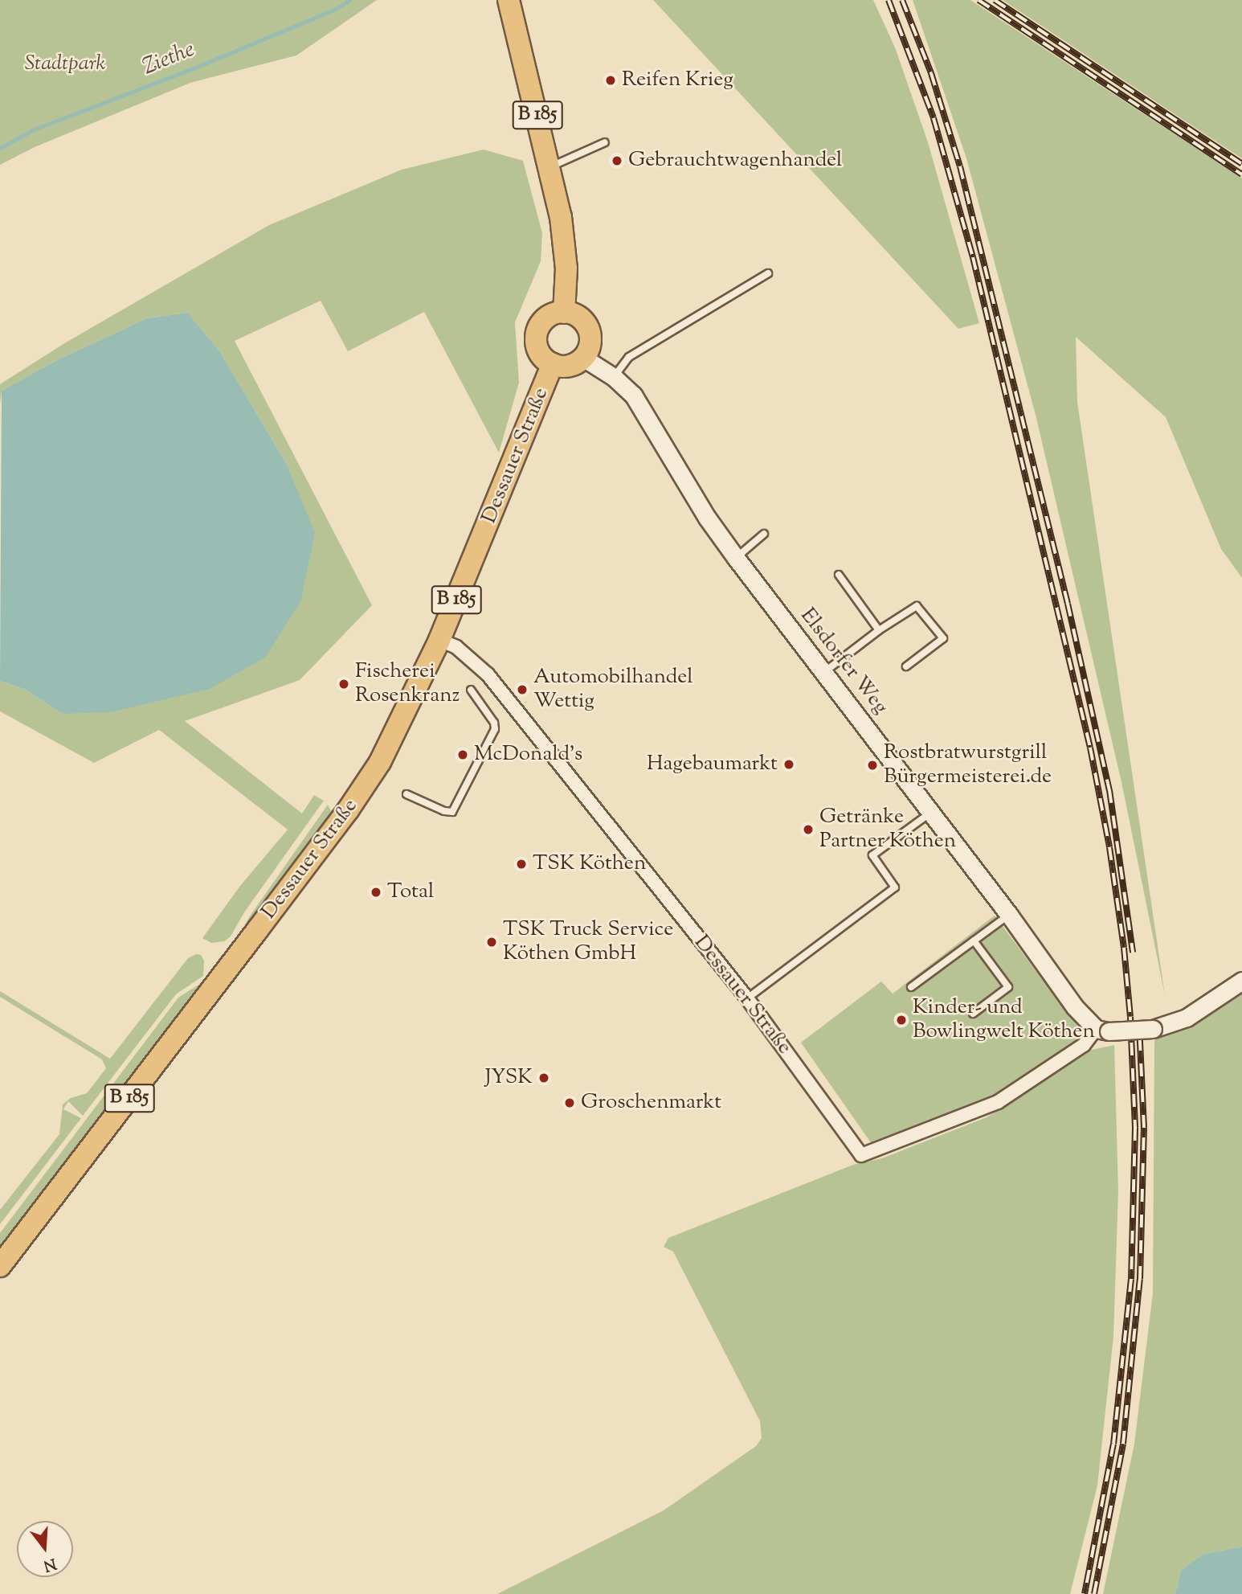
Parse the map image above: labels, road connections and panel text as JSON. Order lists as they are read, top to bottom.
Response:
{
  "streets": {
    "main road": ["B 185", "Dessauer Straße"],
    "street": ["Elsdorfer Weg"]
  },
  "crossings": [
    ["B 185", "Dessauer Straße"],
    ["B 185", "Elsdorfer Weg"],
    ["Dessauer Straße", "Elsdorfer Weg"]
  ],
  "water": ["Ziethe"],
  "parks": ["Stadtpark"],
  "places": [
    "Reifen Krieg",
    "Gebrauchtwagenhandel",
    "Fischerei Rosenkranz",
    "Automobilhandel Wettig",
    "McDonald's",
    "Hagebaumarkt",
    "Rostbratwurstgrill Bürgermeisterei.de",
    "Getränke Partner Köthen",
    "TSK Köthen",
    "Total",
    "TSK Truck Service Köthen GmbH",
    "Kinder- und Bowlingwelt Köthen",
    "JYSK",
    "Groschenmarkt"
  ],
  "north": "bottom"
}
